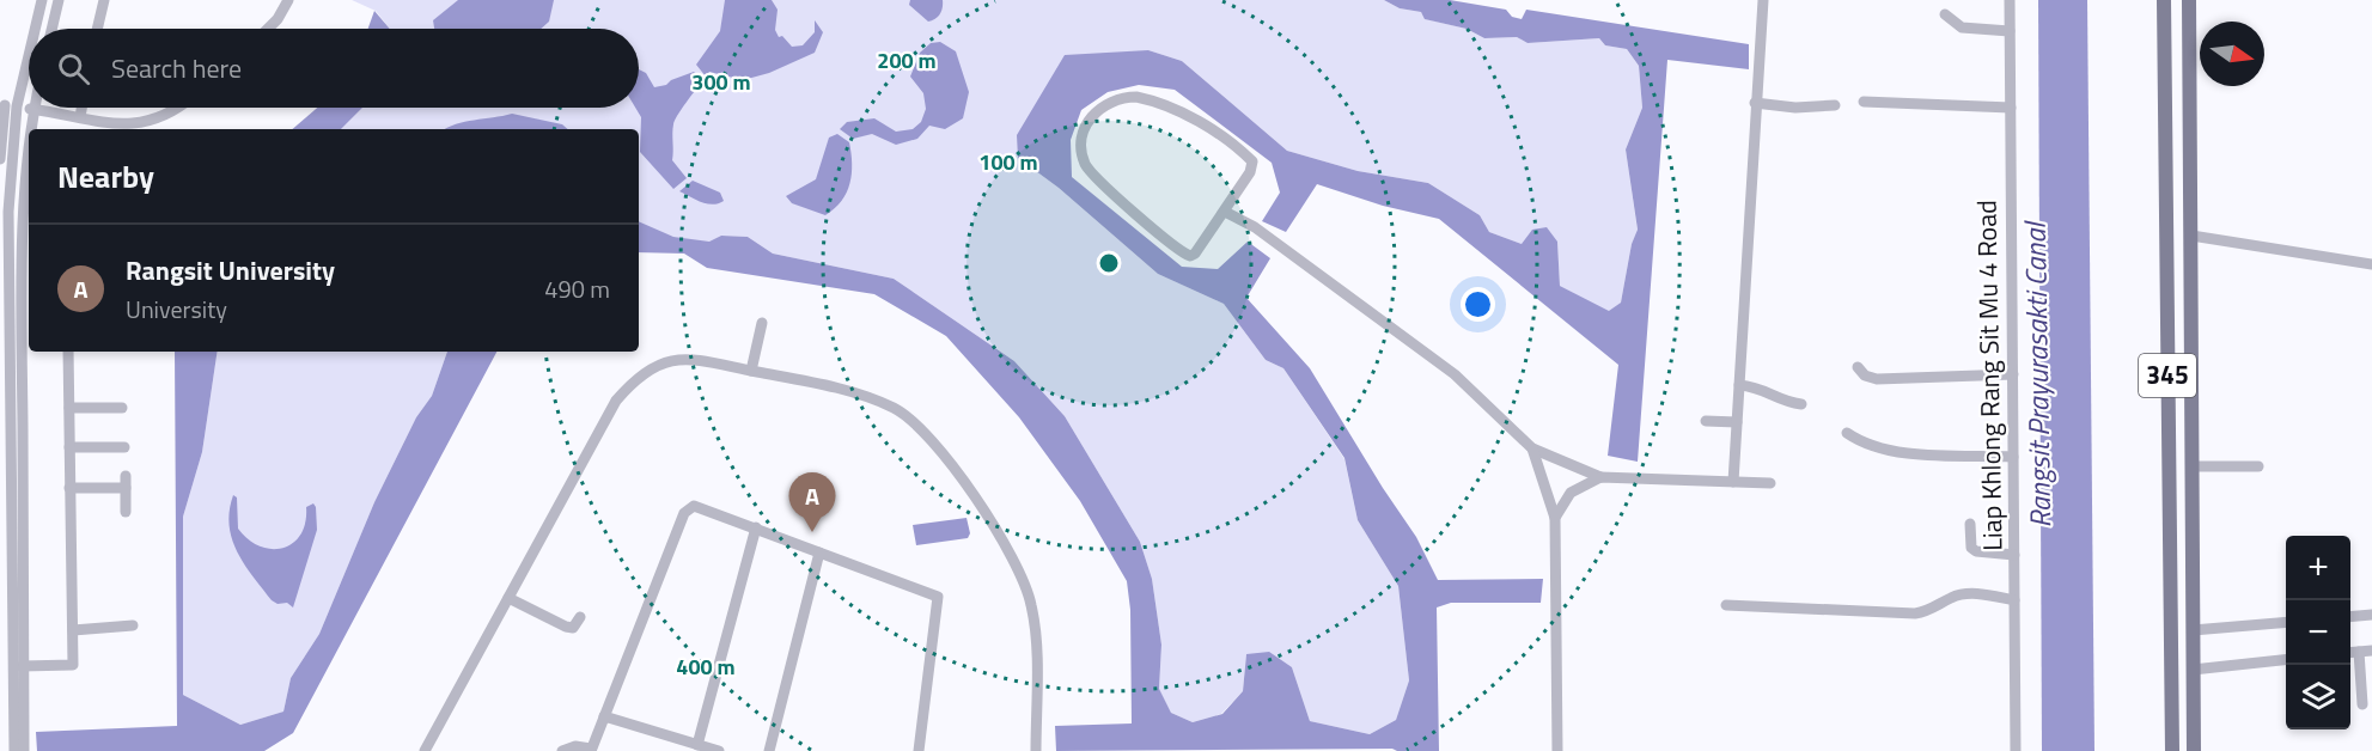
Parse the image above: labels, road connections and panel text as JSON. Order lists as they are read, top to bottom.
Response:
{
  "streets": {
    "main road": ["345"],
    "street": ["Liap Khlong Rang Sit Mu 4 Road"]
  },
  "water": ["Rangsit Prayurasakti Canal"],
  "north": "right",
  "page": {
    "search": "Search here",
    "heading": "Nearby",
    "list": [
      {
        "mark": "A",
        "name": "Rangsit University",
        "note": "University",
        "value": "490 m"
      }
    ],
    "pins": "A",
    "map_buttons": ["+", "−"]
  },
  "rings": [
    "200 m",
    "300 m",
    "100 m",
    "400 m"
  ]
}
